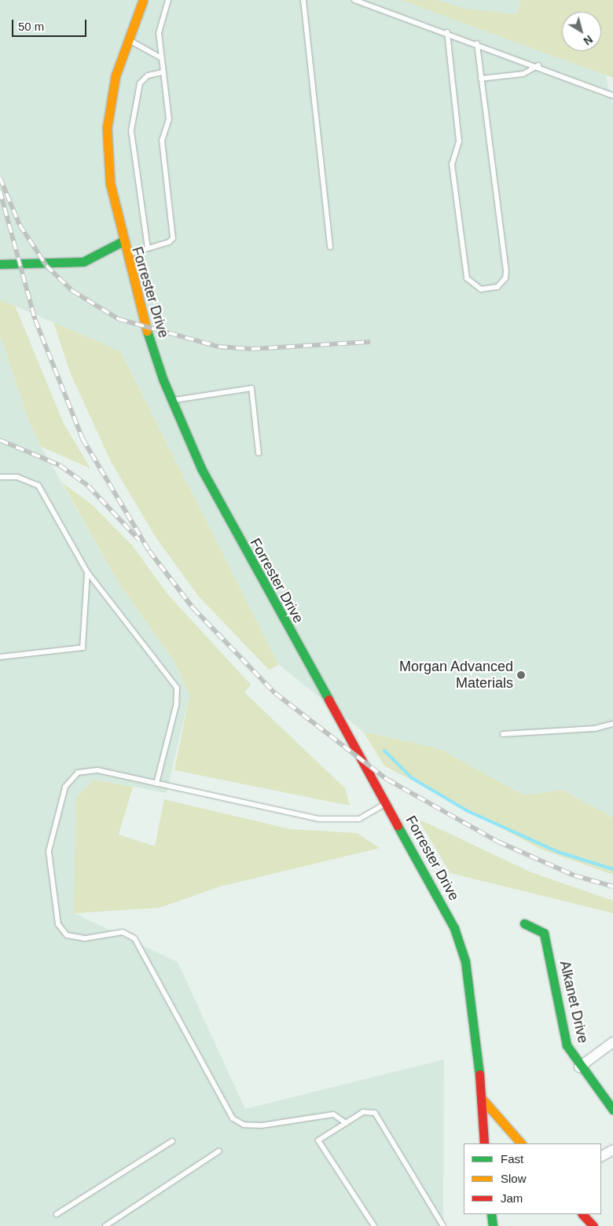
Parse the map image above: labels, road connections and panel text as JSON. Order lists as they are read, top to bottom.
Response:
{
  "streets": {
    "street": ["Forrester Drive", "Alkanet Drive"]
  },
  "places": ["Morgan Advanced Materials"],
  "legend": ["Fast", "Slow", "Jam"],
  "scale_bar": "50 m",
  "north": "bottom right"
}
